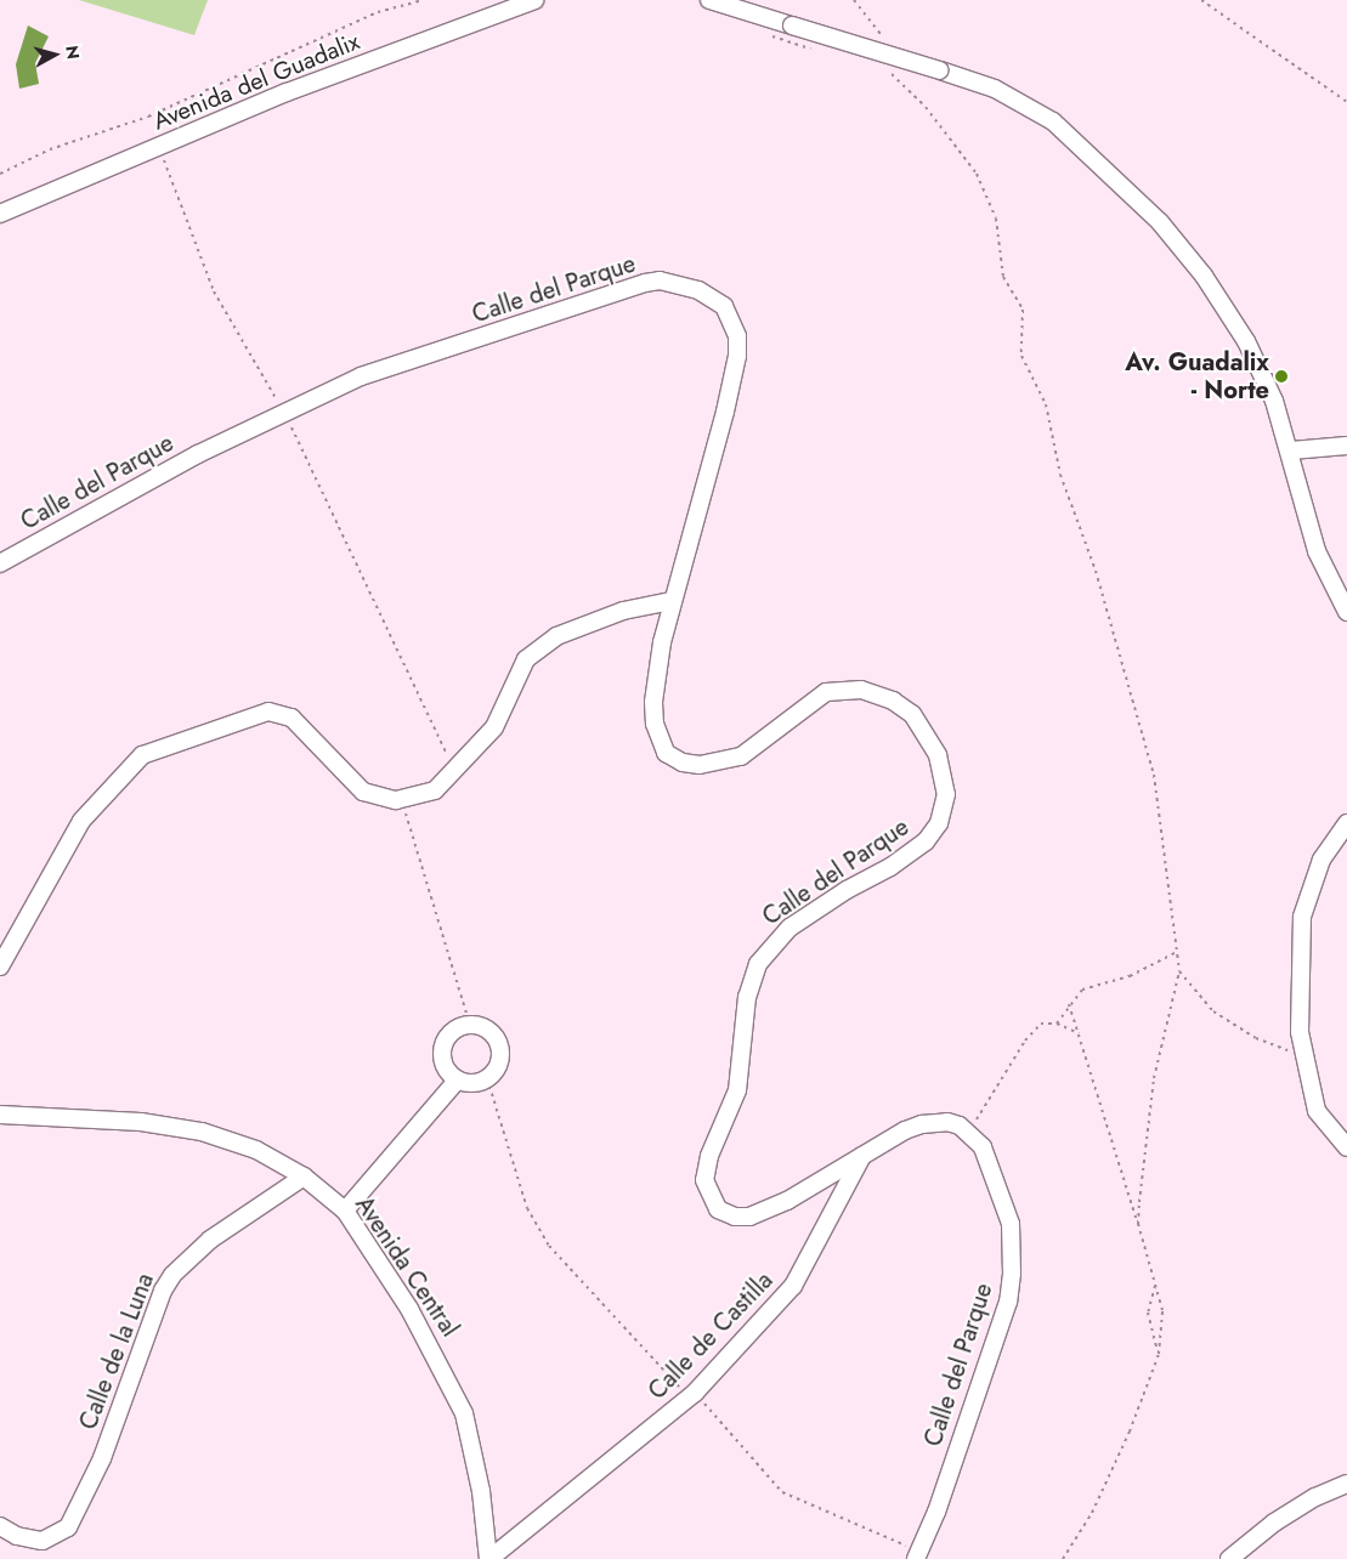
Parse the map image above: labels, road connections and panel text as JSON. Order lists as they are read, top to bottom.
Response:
{
  "streets": {
    "street": [
      "Avenida del Guadalix",
      "Calle del Parque",
      "Avenida Central",
      "Calle de Castilla",
      "Calle de la Luna"
    ]
  },
  "crossings": [
    ["Calle del Parque", "Calle de Castilla"],
    ["Avenida Central", "Calle de Castilla"],
    ["Avenida Central", "Calle de la Luna"]
  ],
  "places": ["Av. Guadalix - Norte"],
  "north": "right"
}
